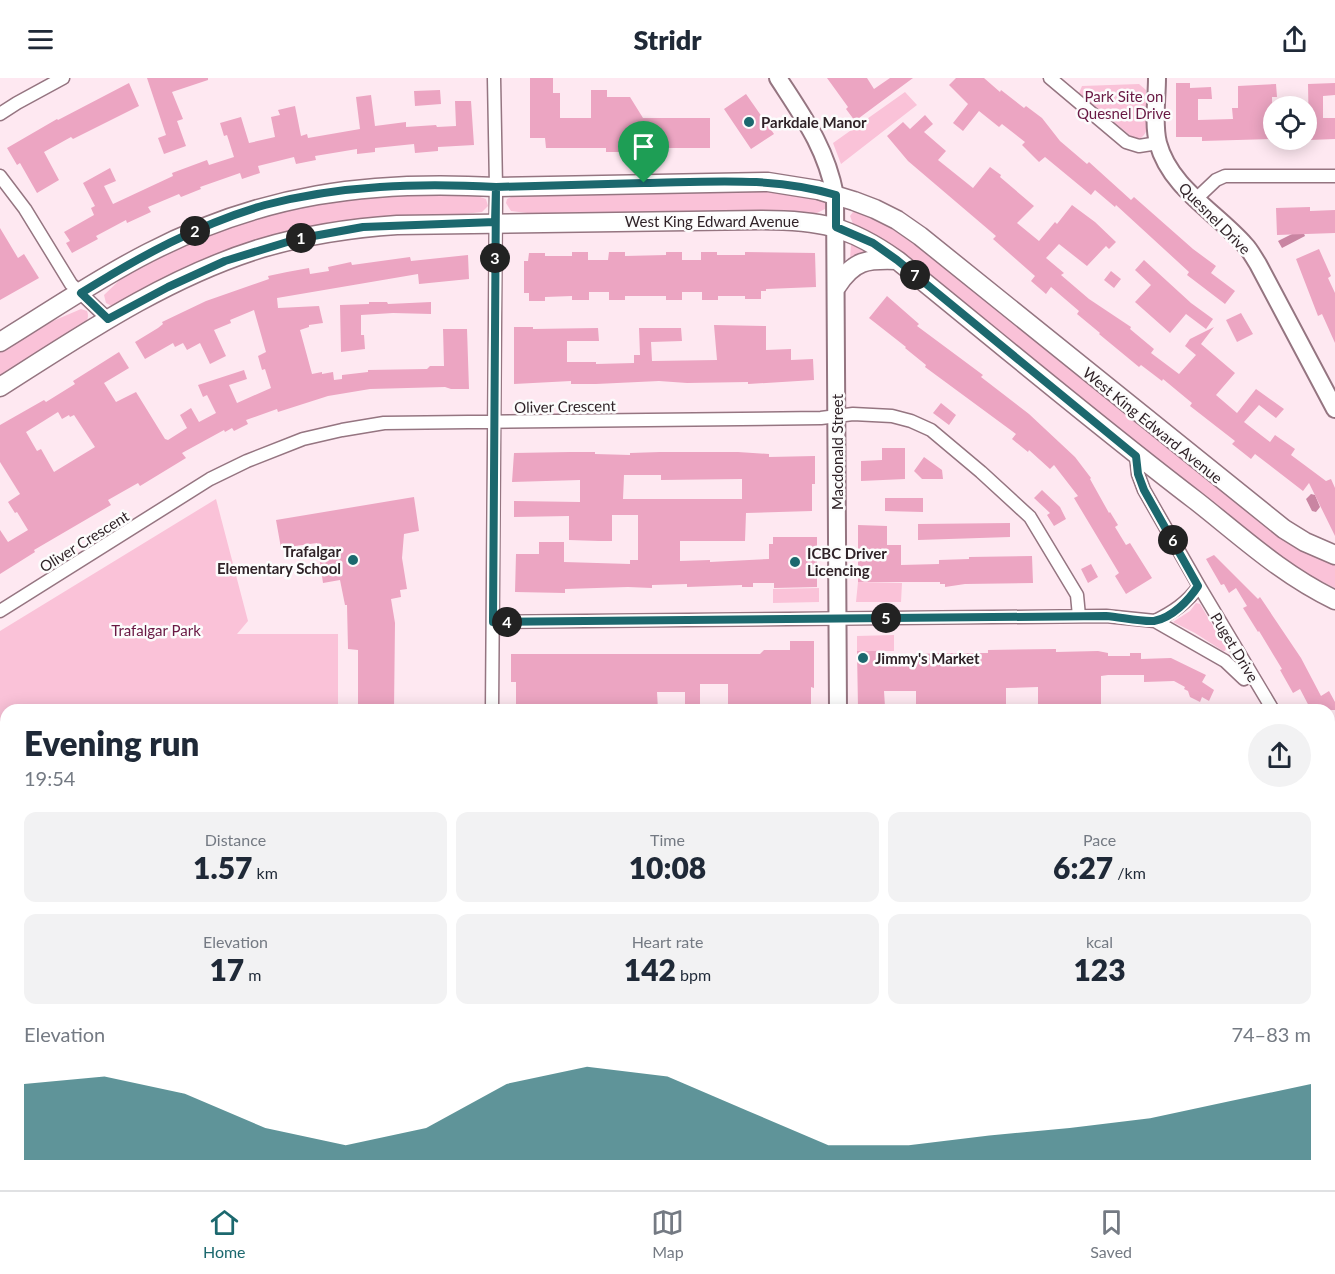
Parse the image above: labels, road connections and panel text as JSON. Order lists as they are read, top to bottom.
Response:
{
  "streets": {
    "main road": ["West King Edward Avenue"],
    "street": [
      "Quesnel Drive",
      "Oliver Crescent",
      "Macdonald Street",
      "Puget Drive"
    ]
  },
  "crossings": [
    ["West King Edward Avenue", "Macdonald Street"],
    ["West King Edward Avenue", "Puget Drive"],
    ["Oliver Crescent", "Macdonald Street"]
  ],
  "parks": ["Park Site on Quesnel Drive", "Trafalgar Park"],
  "places": [
    "Parkdale Manor",
    "Trafalgar Elementary School",
    "ICBC Driver Licencing",
    "Jimmy's Market"
  ],
  "page": {
    "header": "Stridr",
    "pins": [
      "2",
      "1",
      "3",
      "7",
      "6",
      "5",
      "4"
    ],
    "heading": ["Evening run", "19:54"],
    "stats": [
      ["Distance", "1.57 km"],
      ["Time", "10:08"],
      ["Pace", "6:27 /km"],
      ["Elevation", "17 m"],
      ["Heart rate", "142 bpm"],
      ["kcal", "123"]
    ],
    "chart": ["Elevation", "74–83 m"],
    "tabs": ["Home", "Map", "Saved"]
  }
}
